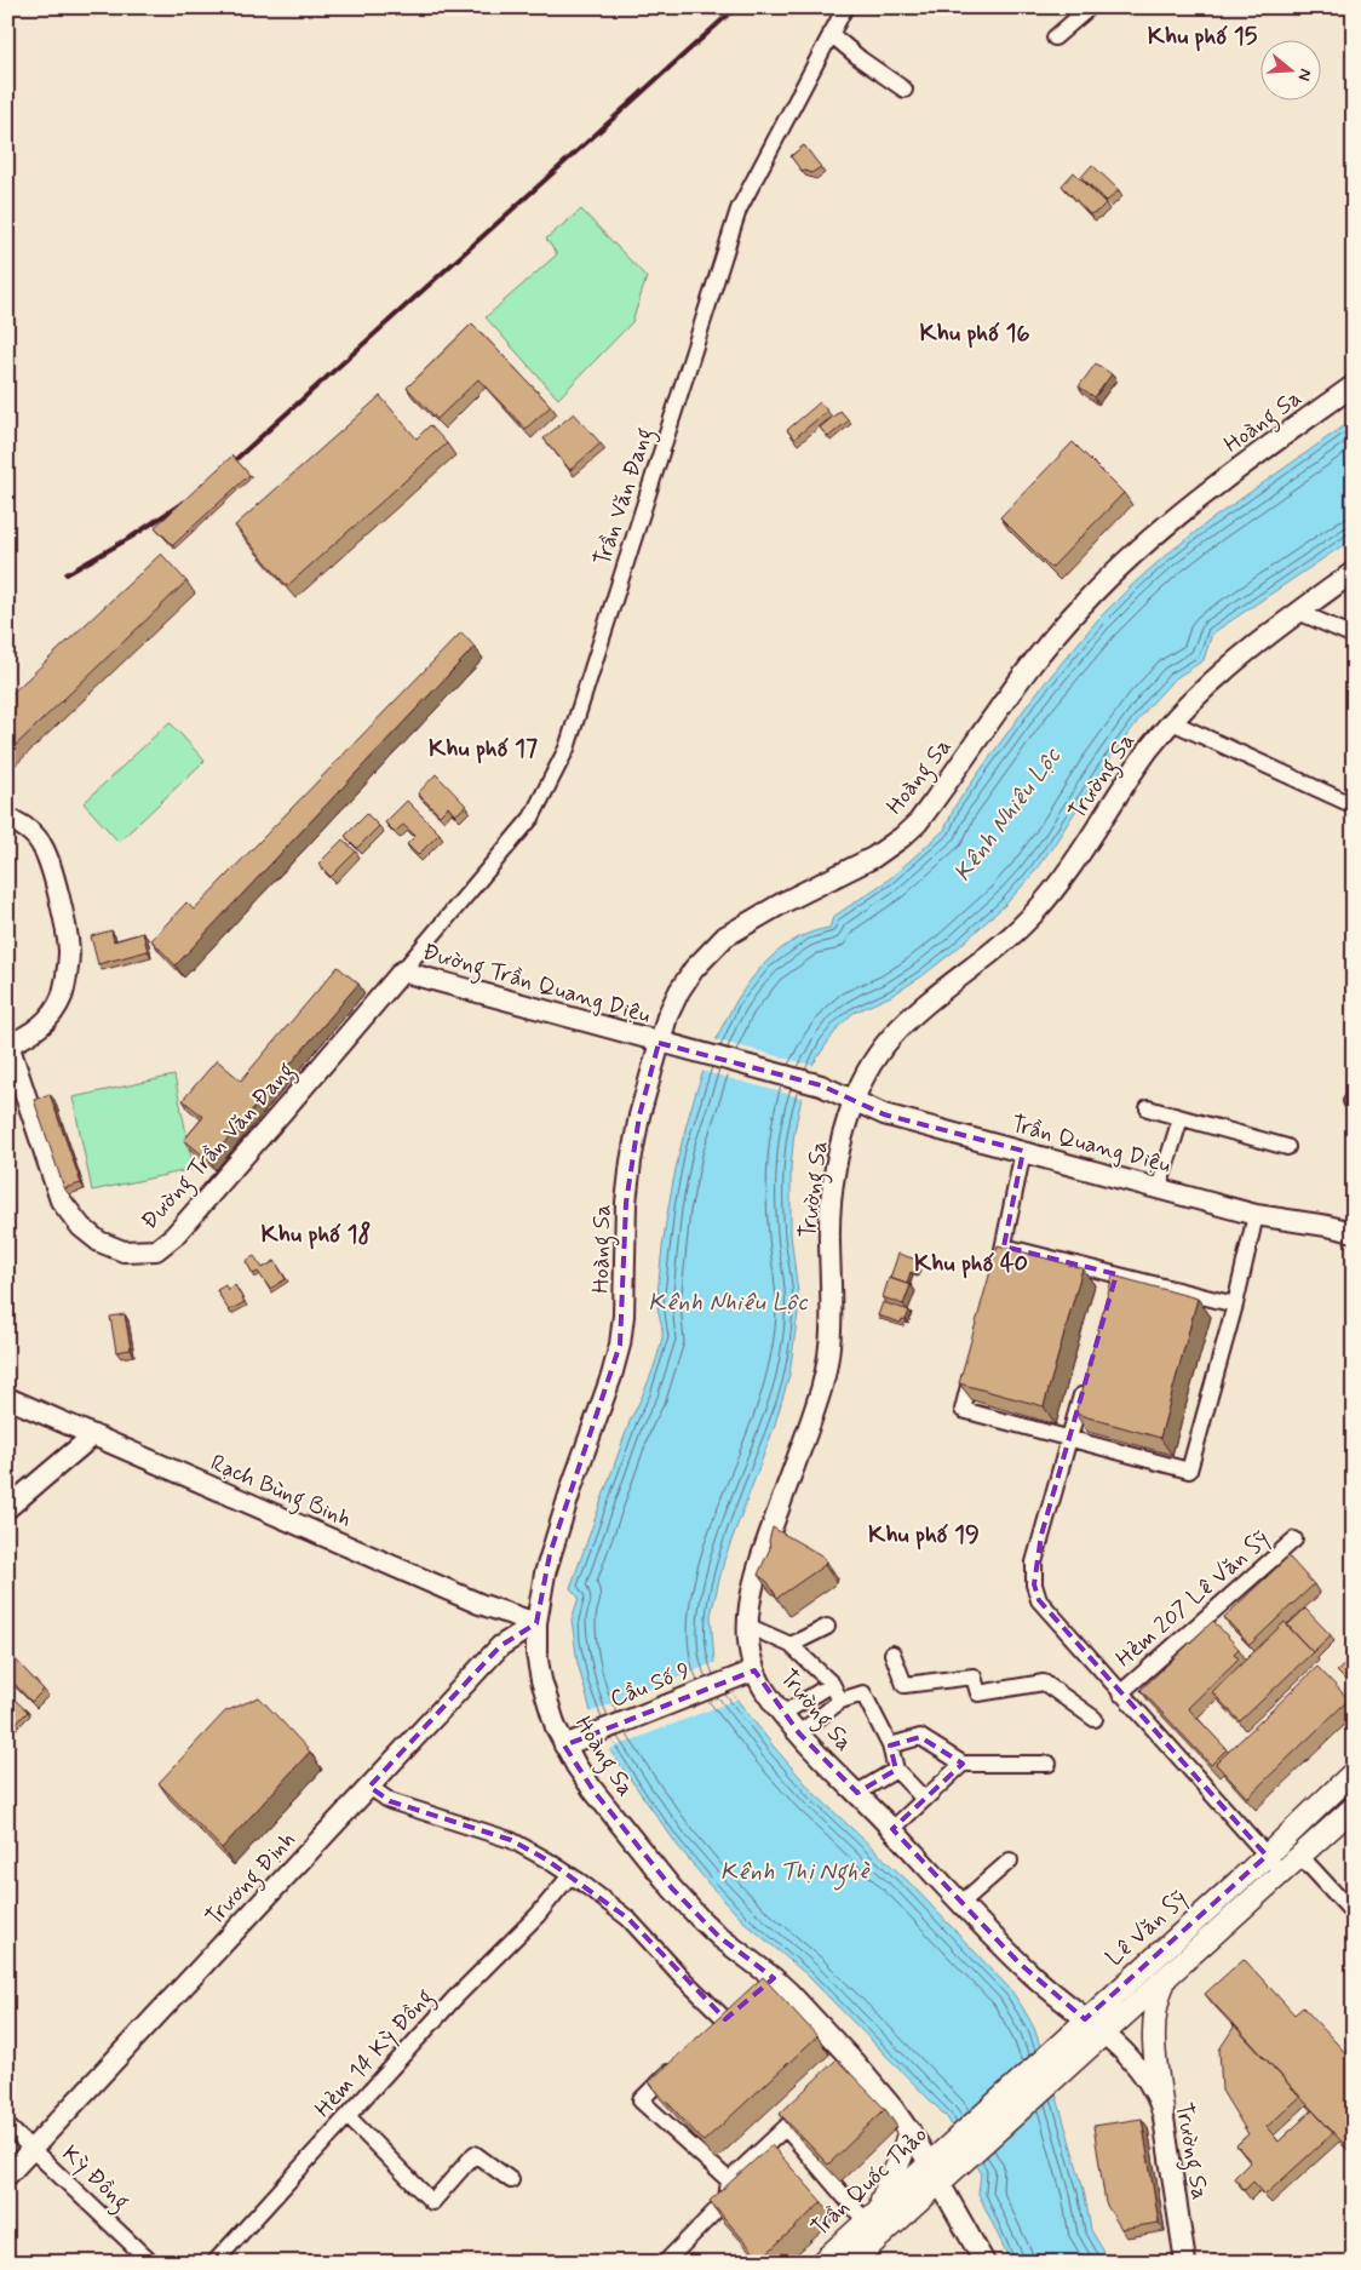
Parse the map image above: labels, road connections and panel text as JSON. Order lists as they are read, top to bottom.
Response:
{
  "streets": {
    "main road": ["Lê Văn Sỹ", "Trần Quốc Thảo"],
    "street": [
      "Hoàng Sa",
      "Trần Văn Ðang",
      "Trường Sa",
      "Đường Trần Quang Diệu",
      "Trần Quang Diệu",
      "Đường Trần Văn Đang",
      "Rạch Bùng Binh",
      "Hẻm 207 Lê Văn Sỹ",
      "Cầu Số 9",
      "Trương Định",
      "Hẻm 14 Kỳ Ðồng",
      "Kỳ Ðồng"
    ]
  },
  "crossings": [
    ["Hoàng Sa", "Đường Trần Quang Diệu"],
    ["Hoàng Sa", "Trần Quang Diệu"],
    ["Hoàng Sa", "Rạch Bùng Binh"],
    ["Hoàng Sa", "Cầu Số 9"],
    ["Hoàng Sa", "Trương Định"],
    ["Hoàng Sa", "Trần Quốc Thảo"],
    ["Trần Văn Ðang", "Đường Trần Quang Diệu"],
    ["Trần Văn Ðang", "Đường Trần Văn Đang"],
    ["Trường Sa", "Trần Quang Diệu"],
    ["Trường Sa", "Cầu Số 9"],
    ["Trường Sa", "Lê Văn Sỹ"],
    ["Đường Trần Quang Diệu", "Trần Quang Diệu"],
    ["Đường Trần Quang Diệu", "Đường Trần Văn Đang"],
    ["Rạch Bùng Binh", "Trương Định"],
    ["Hẻm 207 Lê Văn Sỹ", "Lê Văn Sỹ"],
    ["Trương Định", "Kỳ Ðồng"],
    ["Lê Văn Sỹ", "Trần Quốc Thảo"]
  ],
  "districts": [
    "Khu phố 15",
    "Khu phố 16",
    "Khu phố 17",
    "Khu phố 18",
    "Khu phố 40",
    "Khu phố 19"
  ],
  "water": ["Kênh Nhiêu Lộc", "Kênh Thị Nghè"],
  "north": "right"
}
